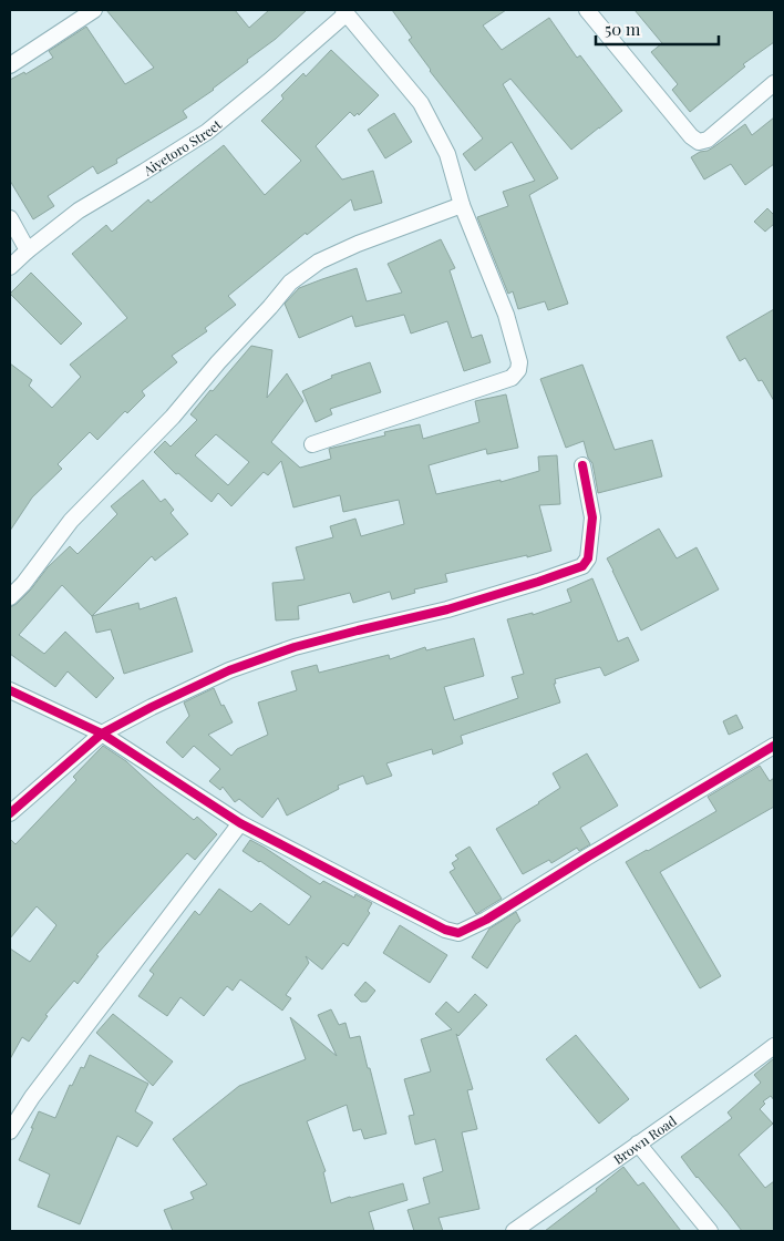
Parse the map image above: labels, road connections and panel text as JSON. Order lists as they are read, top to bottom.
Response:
{
  "streets": {
    "street": ["Aiyetoro Street", "Brown Road"]
  },
  "scale_bar": "50 m"
}
